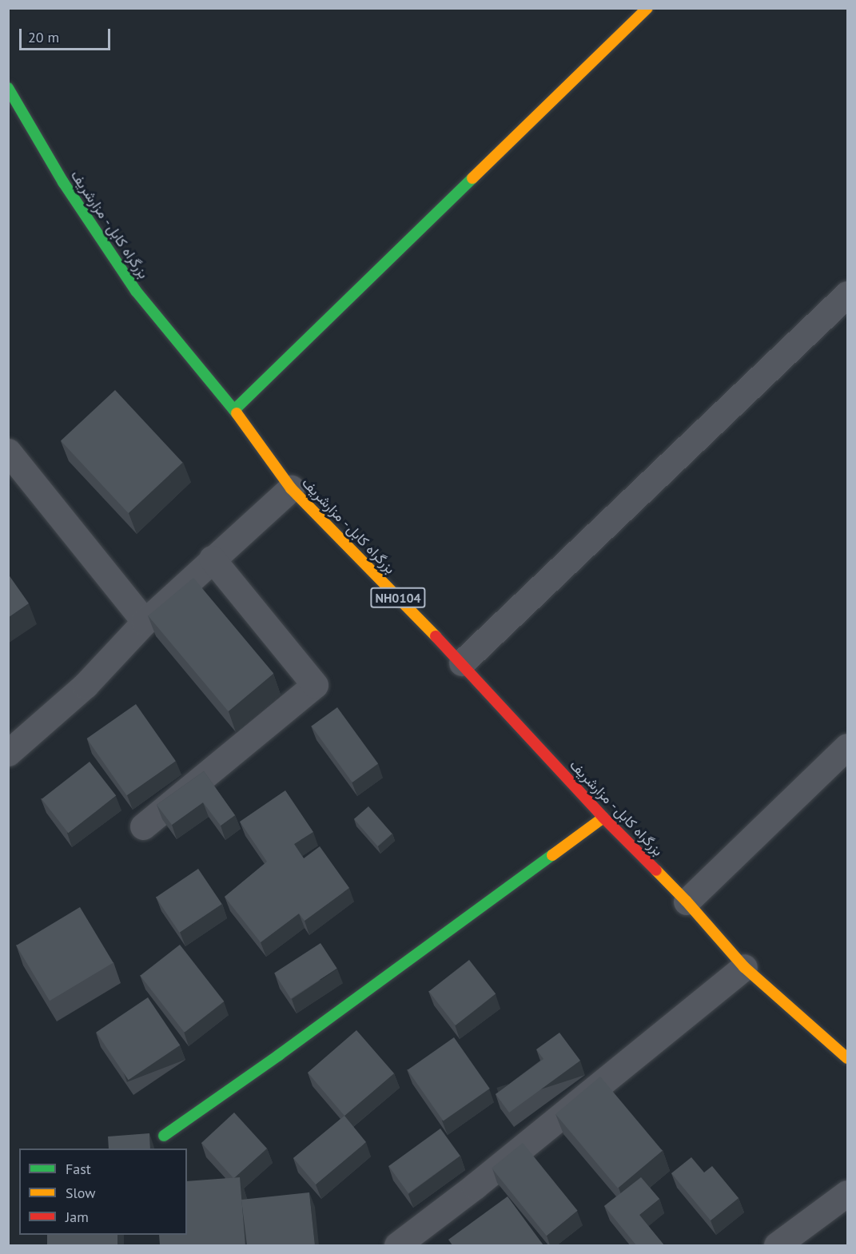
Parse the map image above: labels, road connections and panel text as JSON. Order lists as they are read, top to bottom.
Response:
{
  "streets": {
    "main road": ["بزرگراه کابل - مزارشریف", "NH0104"]
  },
  "legend": ["Fast", "Slow", "Jam"],
  "scale_bar": "20 m"
}
